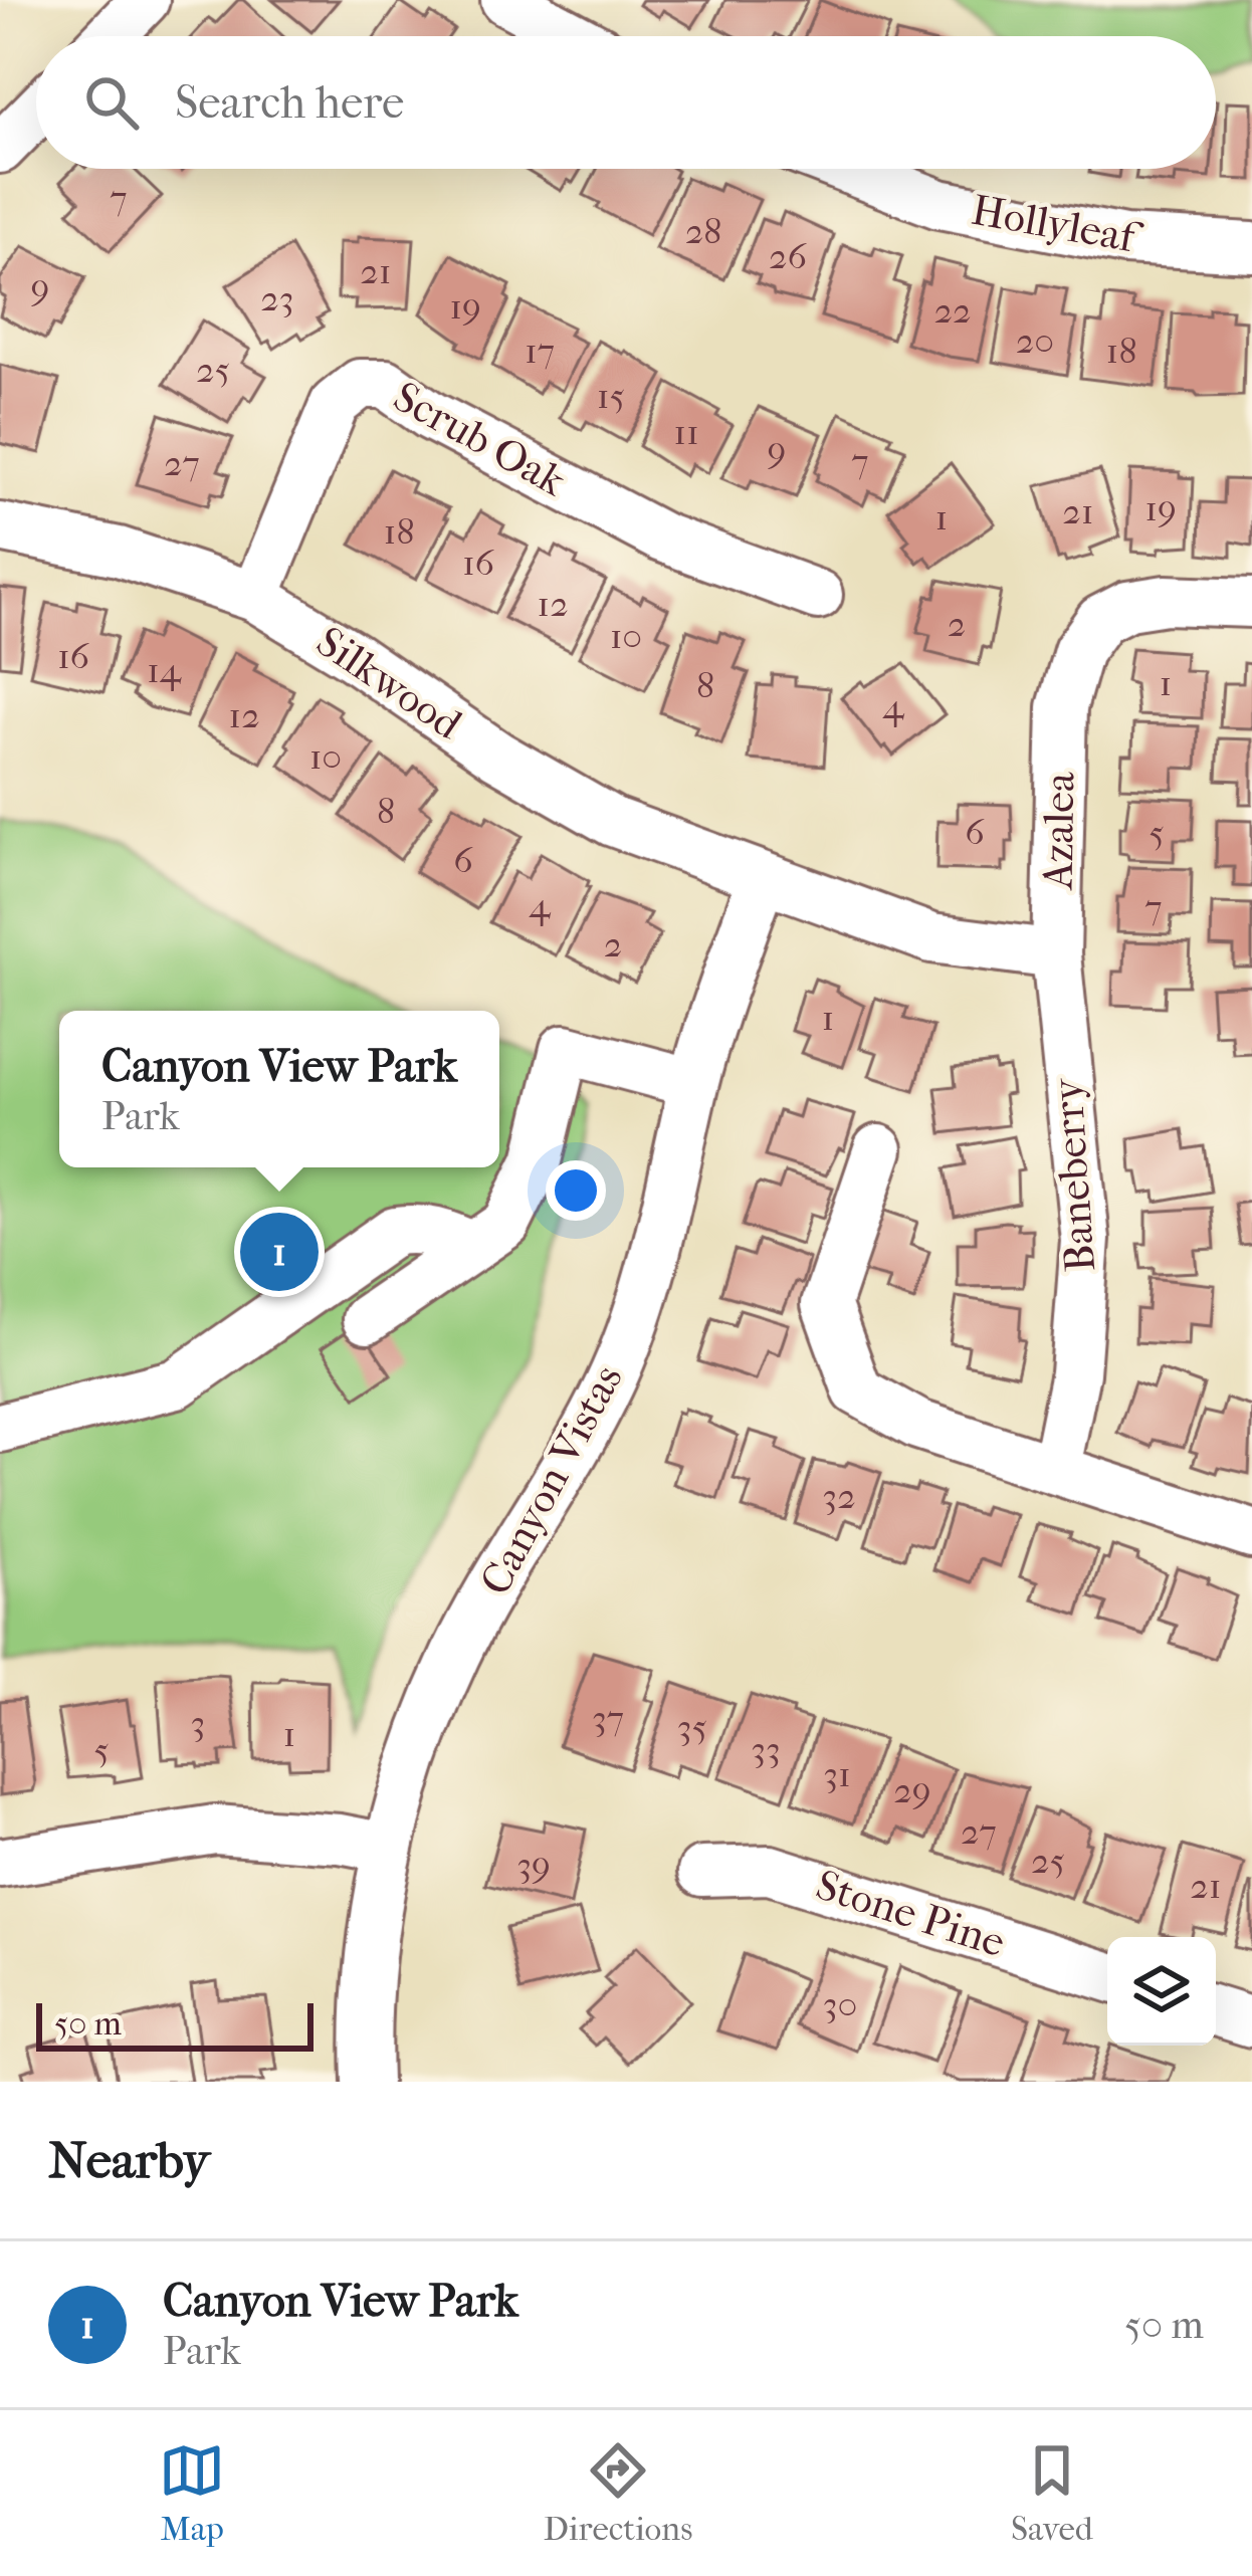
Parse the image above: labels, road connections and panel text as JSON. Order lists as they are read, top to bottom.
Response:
{
  "streets": {
    "street": [
      "Hollyleaf",
      "Scrub Oak",
      "Silkwood",
      "Azalea",
      "Baneberry",
      "Canyon Vistas",
      "Stone Pine"
    ]
  },
  "crossings": [
    ["Scrub Oak", "Silkwood"],
    ["Silkwood", "Azalea"],
    ["Silkwood", "Baneberry"],
    ["Silkwood", "Canyon Vistas"],
    ["Azalea", "Baneberry"]
  ],
  "house_numbers": [
    "7",
    "28",
    "26",
    "21",
    "9",
    "23",
    "19",
    "22",
    "20",
    "17",
    "18",
    "25",
    "15",
    "11",
    "9",
    "7",
    "27",
    "19",
    "21",
    "1",
    "18",
    "16",
    "12",
    "2",
    "10",
    "16",
    "14",
    "1",
    "8",
    "4",
    "12",
    "10",
    "8",
    "6",
    "5",
    "6",
    "4",
    "7",
    "2",
    "1",
    "32",
    "37",
    "3",
    "35",
    "1",
    "33",
    "5",
    "31",
    "29",
    "27",
    "25",
    "39",
    "21",
    "30"
  ],
  "scale_bar": "50 m",
  "page": {
    "search": "Search here",
    "popup": ["Canyon View Park", "Park"],
    "pins": "1",
    "scale": "50 m",
    "heading": "Nearby",
    "list": [
      {
        "mark": "1",
        "name": "Canyon View Park",
        "note": "Park",
        "value": "50 m"
      }
    ],
    "nav": ["Map", "Directions", "Saved"]
  }
}
